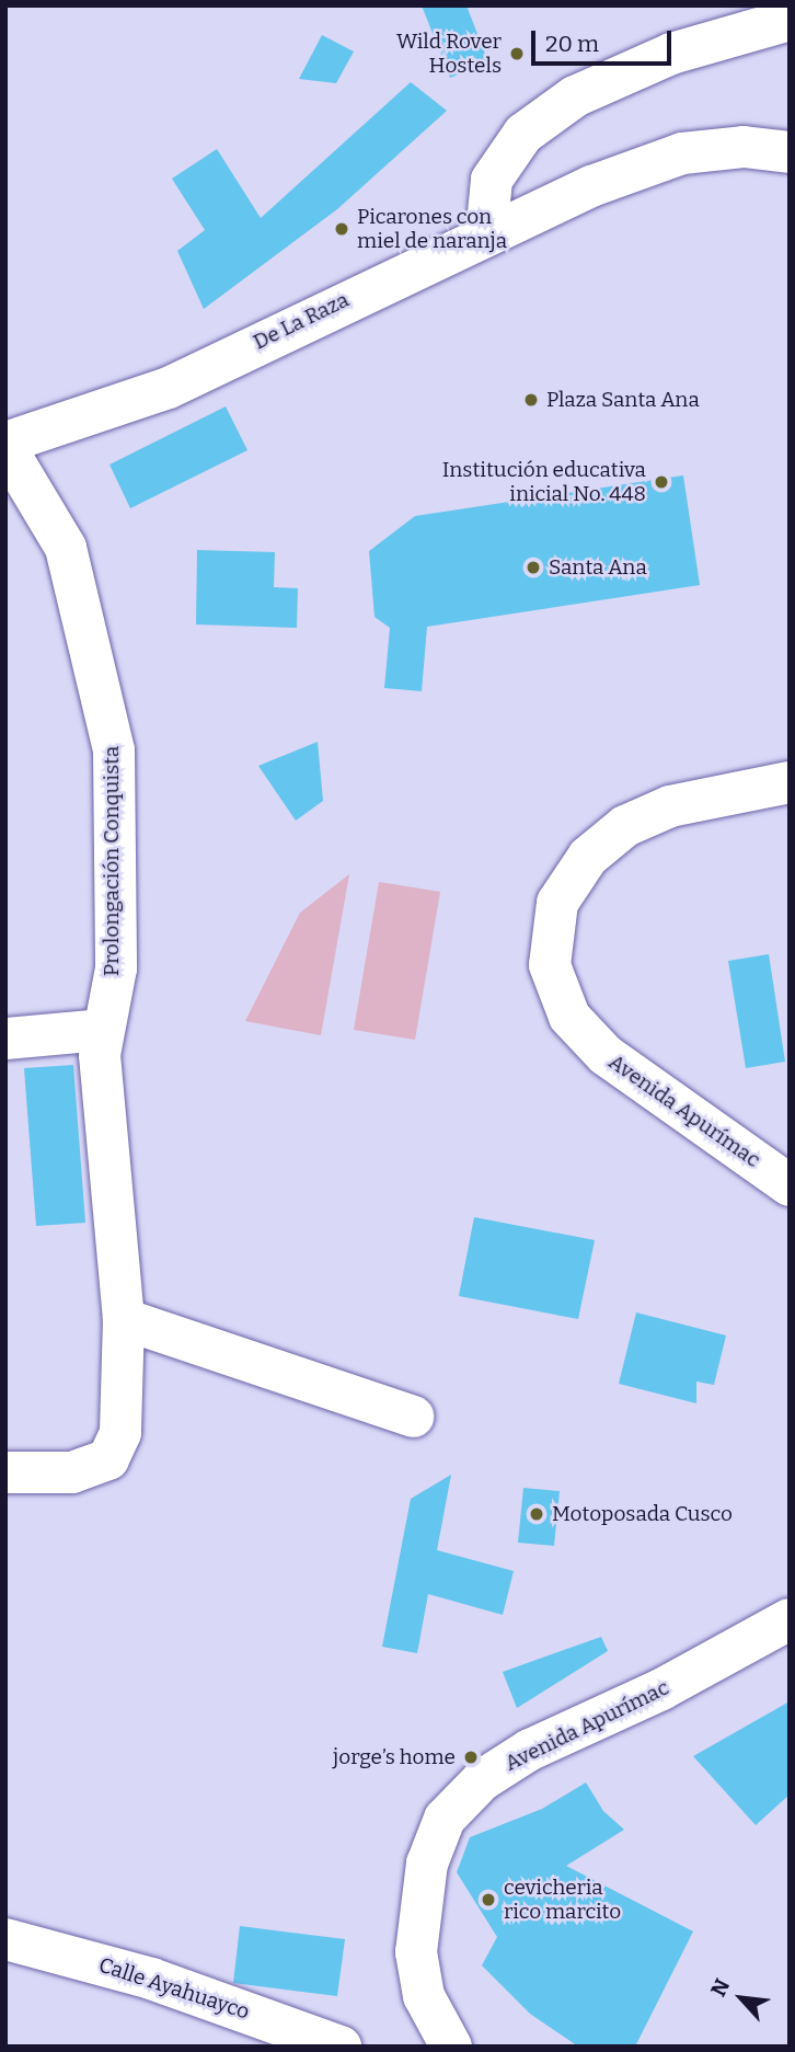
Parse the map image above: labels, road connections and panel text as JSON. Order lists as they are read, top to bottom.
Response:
{
  "streets": {
    "street": [
      "De La Raza",
      "Prolongación Conquista",
      "Avenida Apurímac",
      "Calle Ayahuayco"
    ]
  },
  "crossings": [
    ["De La Raza", "Prolongación Conquista"]
  ],
  "places": [
    "Wild Rover Hostels",
    "Picarones con miel de naranja",
    "Plaza Santa Ana",
    "Institución educativa inicial No. 448",
    "Santa Ana",
    "Motoposada Cusco",
    "jorge’s home",
    "cevicheria rico marcito"
  ],
  "scale_bar": "20 m",
  "north": "top left"
}
